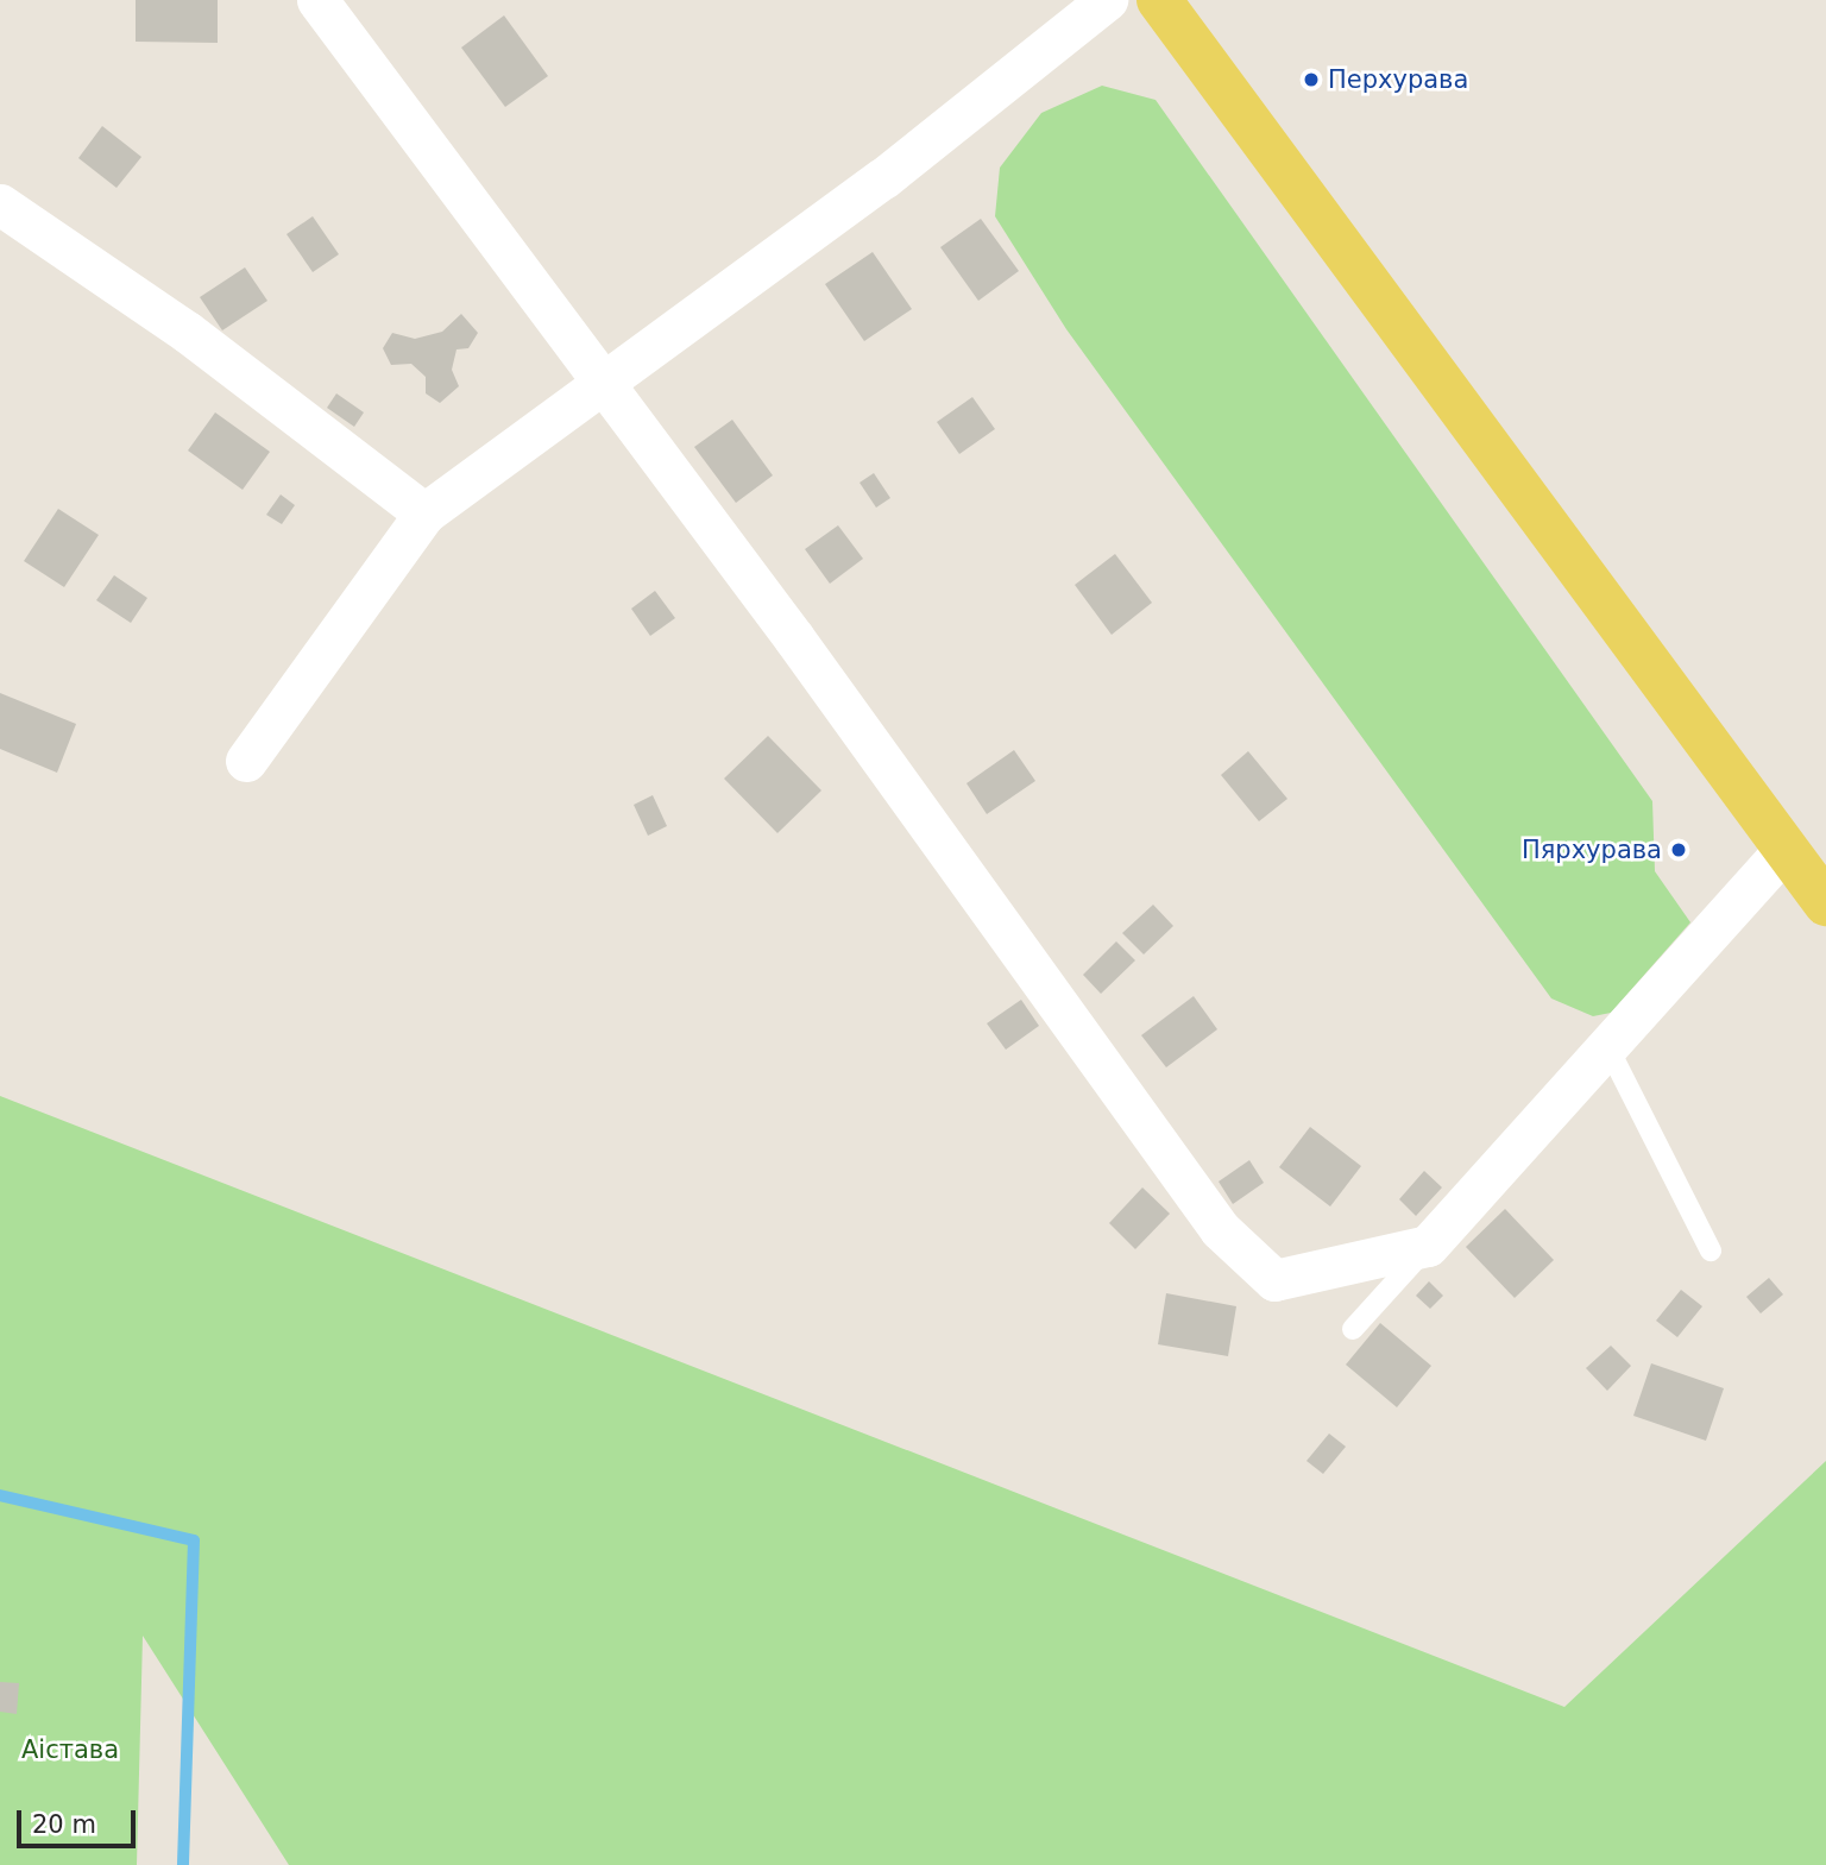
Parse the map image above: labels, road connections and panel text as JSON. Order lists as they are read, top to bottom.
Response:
{
  "parks": ["Аістава"],
  "places": ["Перхурава", "Пярхурава"],
  "scale_bar": "20 m"
}
